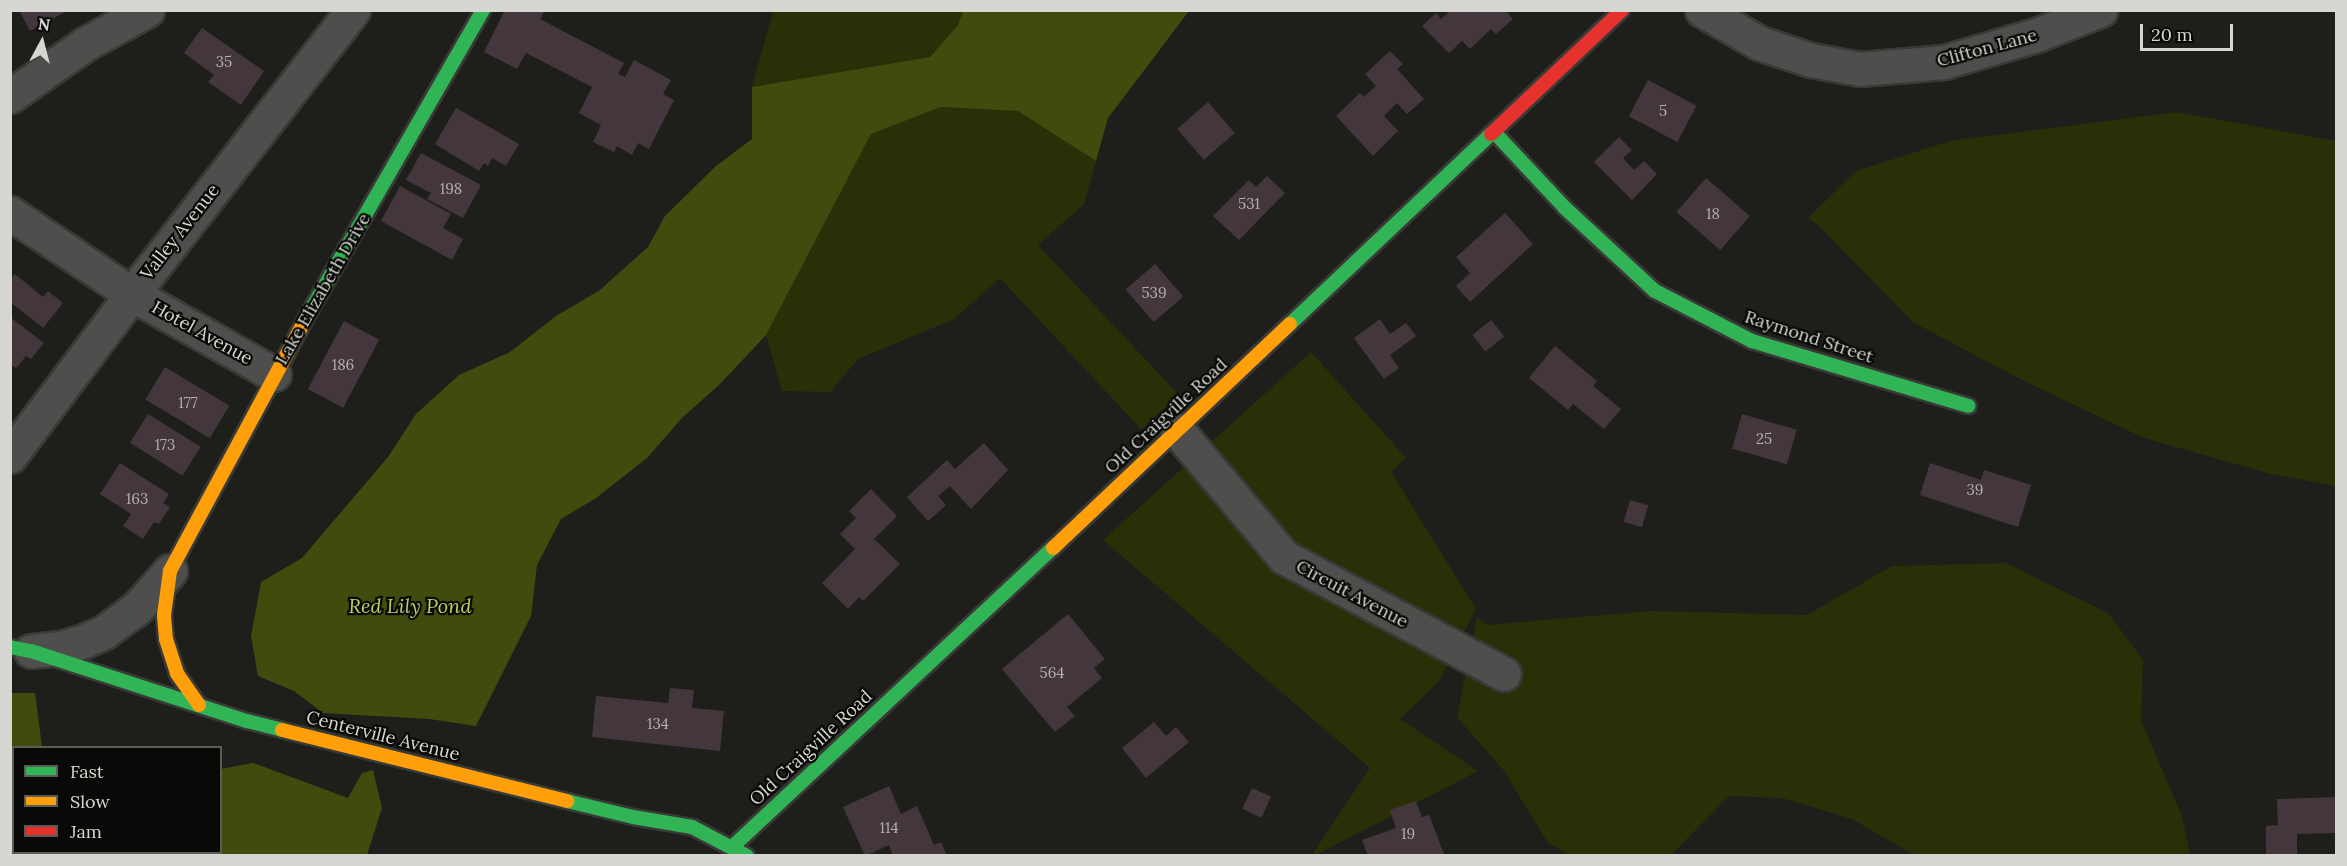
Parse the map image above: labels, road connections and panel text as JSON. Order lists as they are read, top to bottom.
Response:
{
  "streets": {
    "street": [
      "Clifton Lane",
      "Valley Avenue",
      "Lake Elizabeth Drive",
      "Hotel Avenue",
      "Raymond Street",
      "Old Craigville Road",
      "Circuit Avenue",
      "Centerville Avenue"
    ]
  },
  "crossings": [
    ["Valley Avenue", "Hotel Avenue"],
    ["Lake Elizabeth Drive", "Hotel Avenue"],
    ["Lake Elizabeth Drive", "Centerville Avenue"],
    ["Raymond Street", "Old Craigville Road"],
    ["Old Craigville Road", "Circuit Avenue"],
    ["Old Craigville Road", "Centerville Avenue"]
  ],
  "water": ["Red Lily Pond"],
  "house_numbers": [
    "35",
    "5",
    "198",
    "531",
    "18",
    "539",
    "186",
    "177",
    "25",
    "173",
    "39",
    "163",
    "564",
    "134",
    "114",
    "19"
  ],
  "legend": ["Fast", "Slow", "Jam"],
  "scale_bar": "20 m",
  "north": "top"
}
